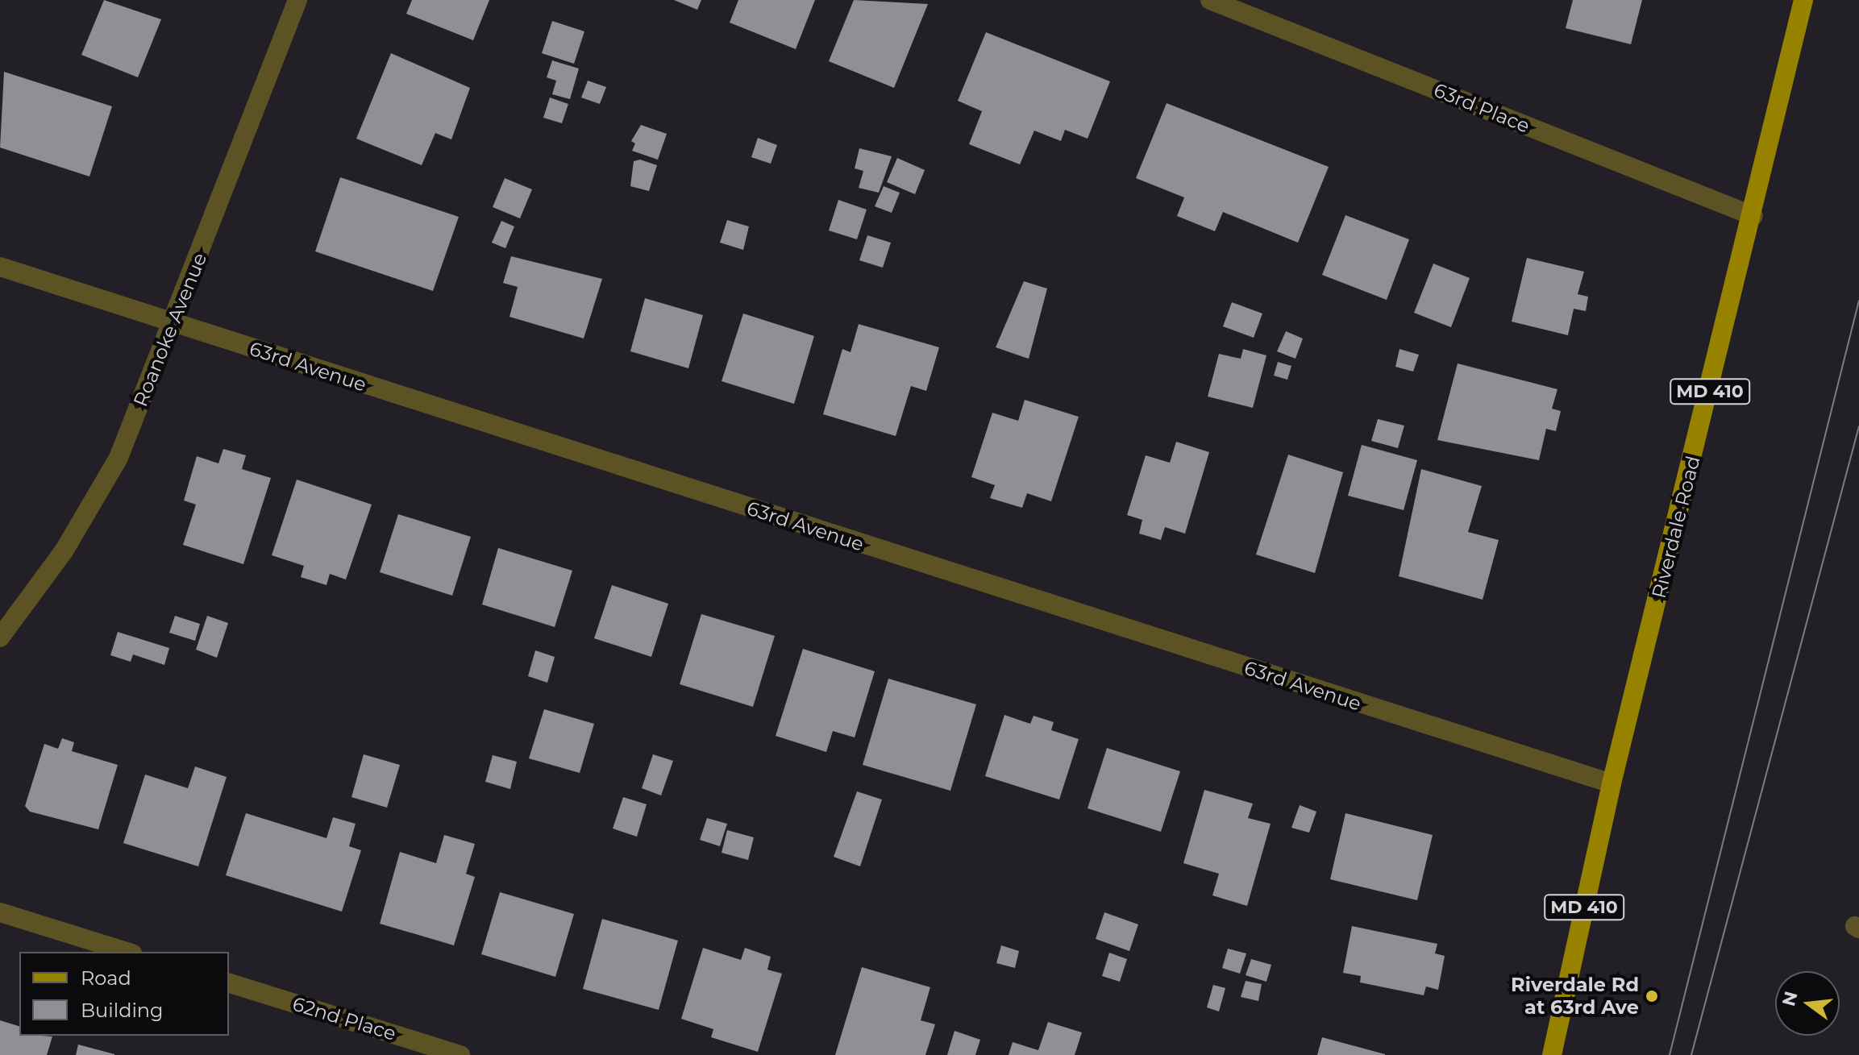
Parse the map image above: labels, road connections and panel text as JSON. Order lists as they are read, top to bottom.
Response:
{
  "streets": {
    "main road": ["MD 410", "Riverdale Road"],
    "street": [
      "63rd Place",
      "Roanoke Avenue",
      "63rd Avenue",
      "62nd Place"
    ]
  },
  "crossings": [
    ["63rd Place", "Riverdale Road"],
    ["Roanoke Avenue", "63rd Avenue"],
    ["63rd Avenue", "Riverdale Road"]
  ],
  "places": ["Riverdale Rd at 63rd Ave"],
  "legend": ["Road", "Building"],
  "north": "left"
}
